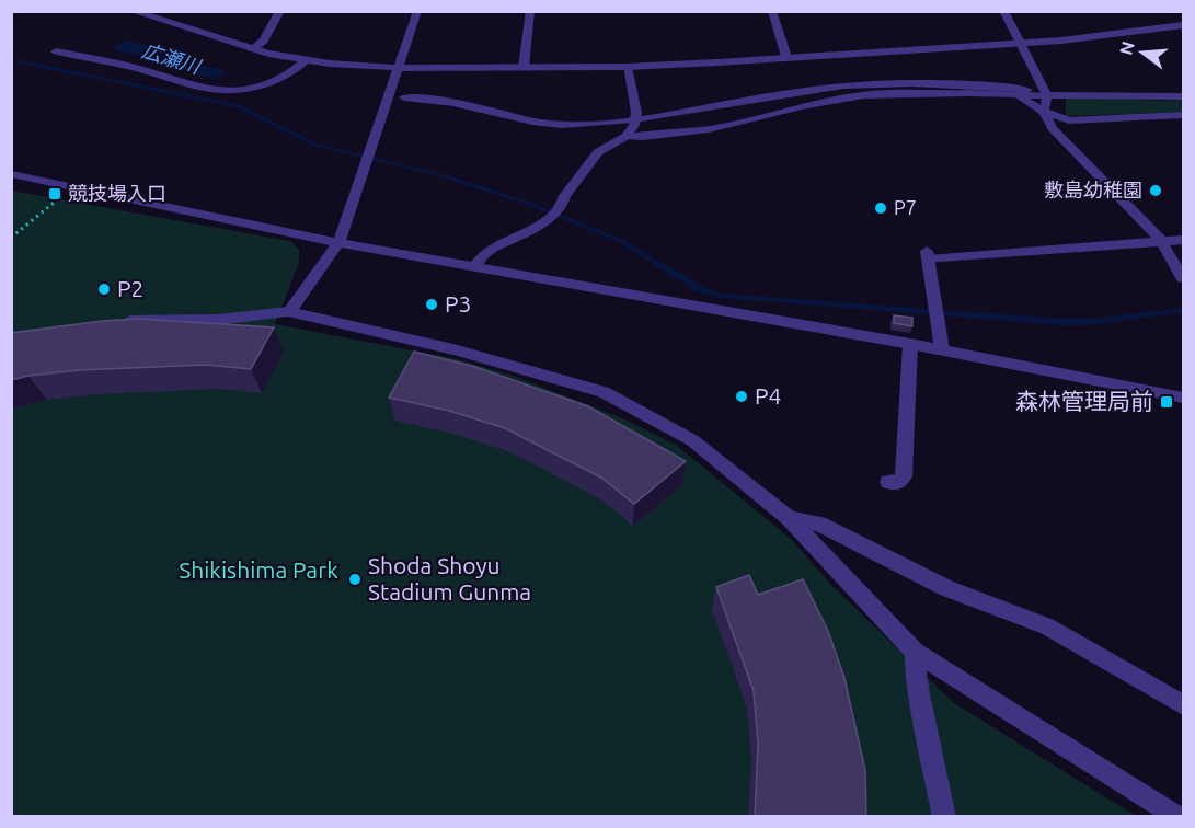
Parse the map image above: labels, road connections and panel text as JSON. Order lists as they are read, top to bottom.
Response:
{
  "water": ["広瀬川"],
  "parks": ["Shikishima Park"],
  "places": {
    "other": [
      "敷島幼稚園",
      "P7",
      "P2",
      "P3",
      "P4",
      "Shoda Shoyu Stadium Gunma"
    ],
    "transit": ["競技場入口", "森林管理局前"]
  },
  "north": "left"
}
